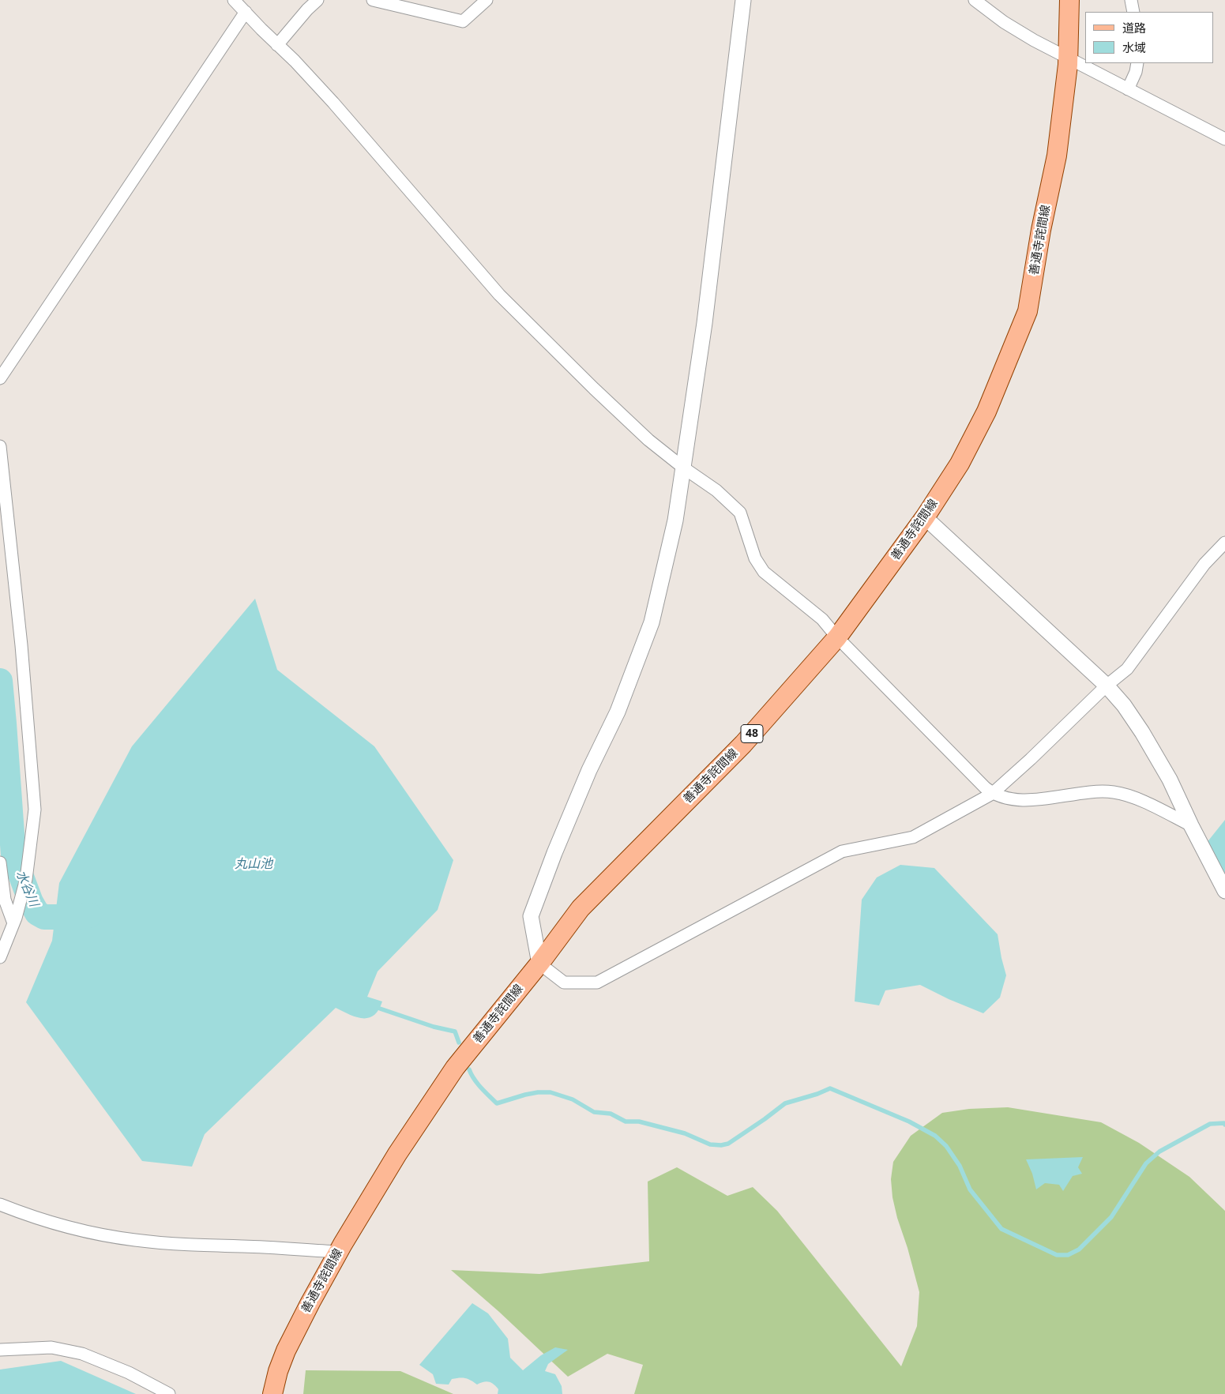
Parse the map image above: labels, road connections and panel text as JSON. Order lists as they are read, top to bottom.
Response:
{
  "streets": {
    "main road": ["善通寺詫間線", "48"]
  },
  "water": ["丸山池", "水谷川"],
  "legend": ["道路", "水域"]
}
